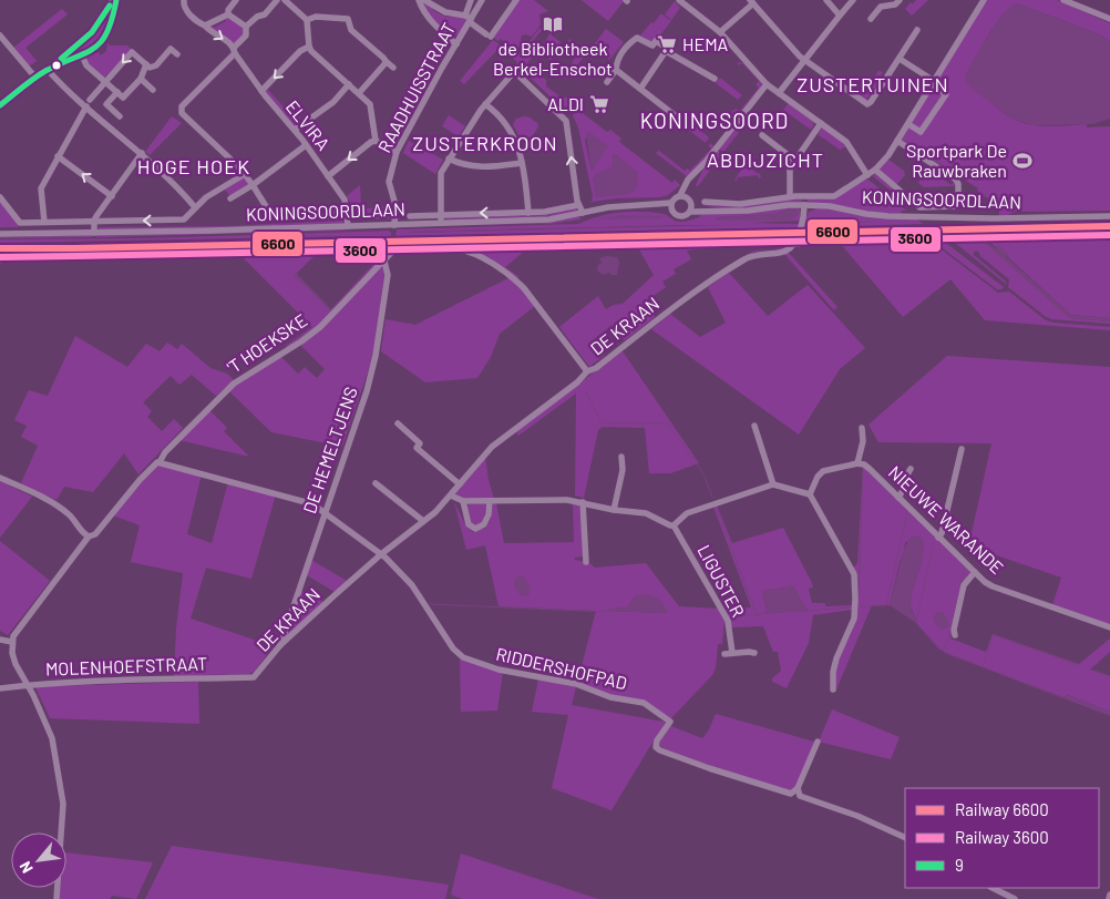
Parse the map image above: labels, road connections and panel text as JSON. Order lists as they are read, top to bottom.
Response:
{
  "streets": {
    "street": [
      "RAADHUISSTRAAT",
      "ELVIRA",
      "KONINGSOORDLAAN",
      "DE KRAAN",
      "'T HOEKSKE",
      "DE HEMELTJENS",
      "NIEUWE WARANDE",
      "LIGUSTER",
      "MOLENHOEFSTRAAT",
      "RIDDERSHOFPAD"
    ]
  },
  "crossings": [
    ["RAADHUISSTRAAT", "KONINGSOORDLAAN"],
    ["ELVIRA", "KONINGSOORDLAAN"],
    ["DE KRAAN", "'T HOEKSKE"],
    ["DE KRAAN", "DE HEMELTJENS"],
    ["DE KRAAN", "MOLENHOEFSTRAAT"],
    ["DE KRAAN", "RIDDERSHOFPAD"],
    ["'T HOEKSKE", "DE HEMELTJENS"],
    ["DE HEMELTJENS", "RIDDERSHOFPAD"]
  ],
  "districts": [
    "ZUSTERTUINEN",
    "KONINGSOORD",
    "ZUSTERKROON",
    "ABDIJZICHT",
    "HOGE HOEK"
  ],
  "places": {
    "library": ["de Bibliotheek Berkel-Enschot"],
    "supermarket": ["HEMA", "ALDI"],
    "sports": ["Sportpark De Rauwbraken"]
  },
  "lines": ["transit line 9", "rail line 6600", "rail line 3600"],
  "legend": ["Railway 6600", "Railway 3600", "9"],
  "north": "bottom left"
}
